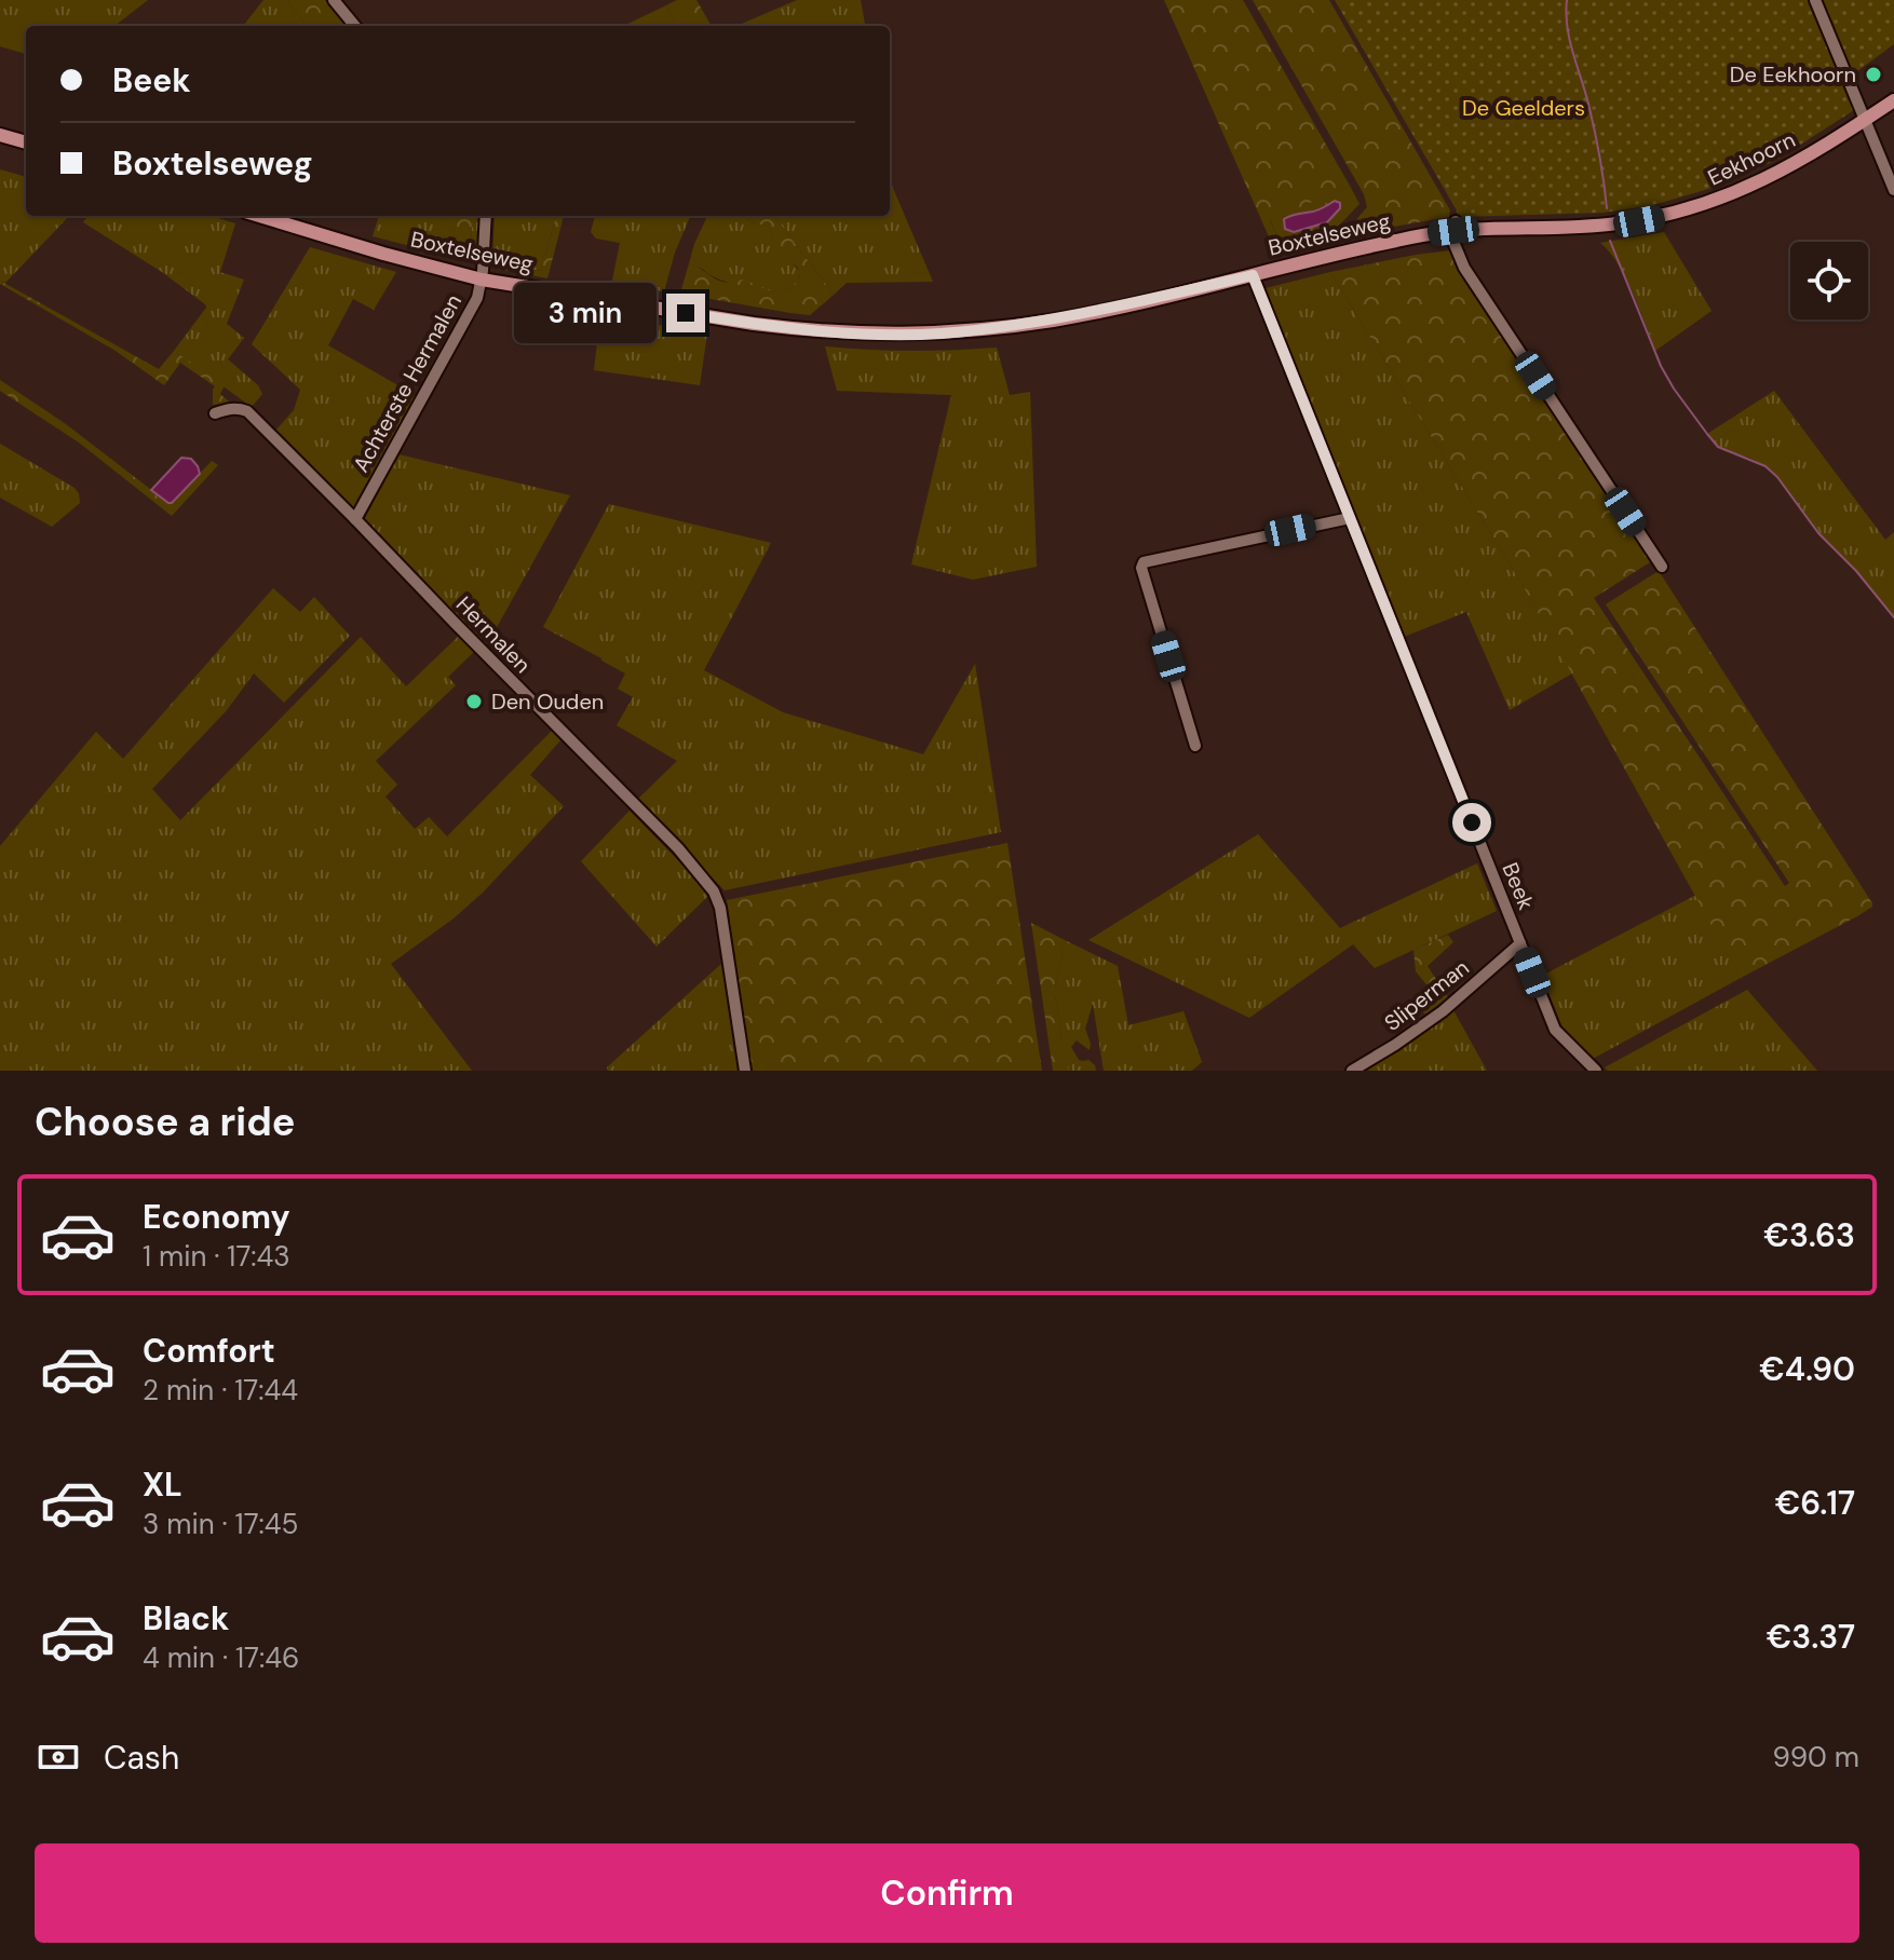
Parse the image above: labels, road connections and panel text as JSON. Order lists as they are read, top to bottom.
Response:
{
  "streets": {
    "main road": ["Eekhoorn", "Boxtelseweg"],
    "street": [
      "Achterste Hermalen",
      "Hermalen",
      "Beek",
      "Sliperman"
    ]
  },
  "crossings": [
    ["Eekhoorn", "Boxtelseweg"],
    ["Boxtelseweg", "Achterste Hermalen"],
    ["Boxtelseweg", "Beek"],
    ["Achterste Hermalen", "Hermalen"],
    ["Beek", "Sliperman"]
  ],
  "parks": ["De Geelders"],
  "places": ["De Eekhoorn", "Den Ouden"],
  "page": {
    "banner": ["Beek", "Boxtelseweg"],
    "bubble": "3 min",
    "heading": "Choose a ride",
    "list": [
      {
        "name": "Economy",
        "note": "1 min · 17:43",
        "value": "€3.63"
      },
      {
        "name": "Comfort",
        "note": "2 min · 17:44",
        "value": "€4.90"
      },
      {
        "name": "XL",
        "note": "3 min · 17:45",
        "value": "€6.17"
      },
      {
        "name": "Black",
        "note": "4 min · 17:46",
        "value": "€3.37"
      }
    ],
    "pay": ["Cash", "990 m"],
    "buttons": "Confirm"
  }
}
